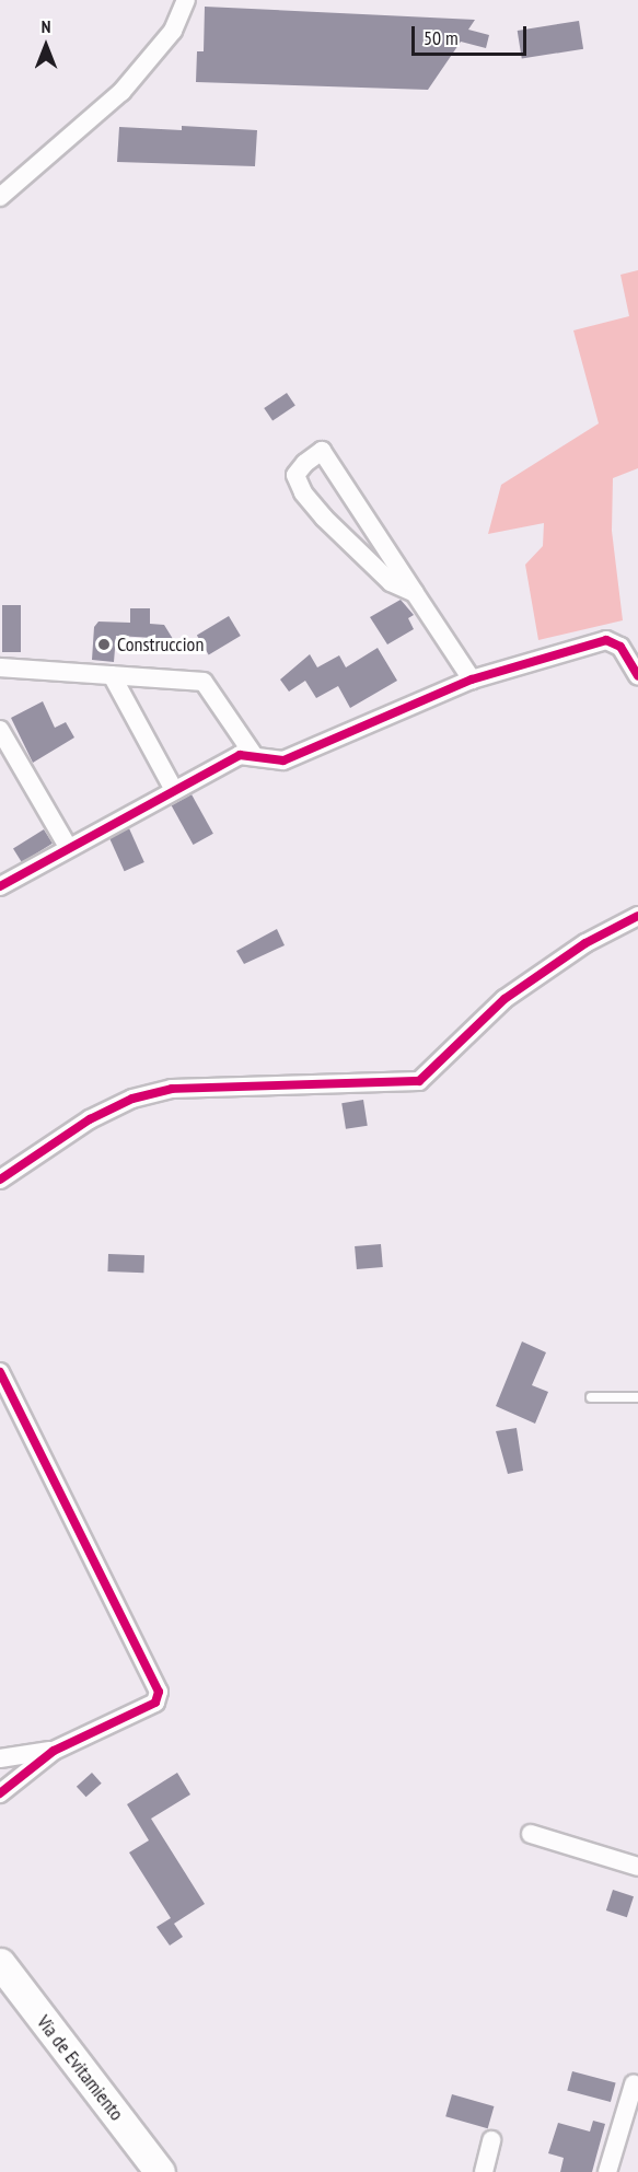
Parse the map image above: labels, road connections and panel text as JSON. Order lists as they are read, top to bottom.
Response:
{
  "streets": {
    "highway": ["Vía de Evitamiento"]
  },
  "places": ["Construccion"],
  "scale_bar": "50 m",
  "north": "top"
}
